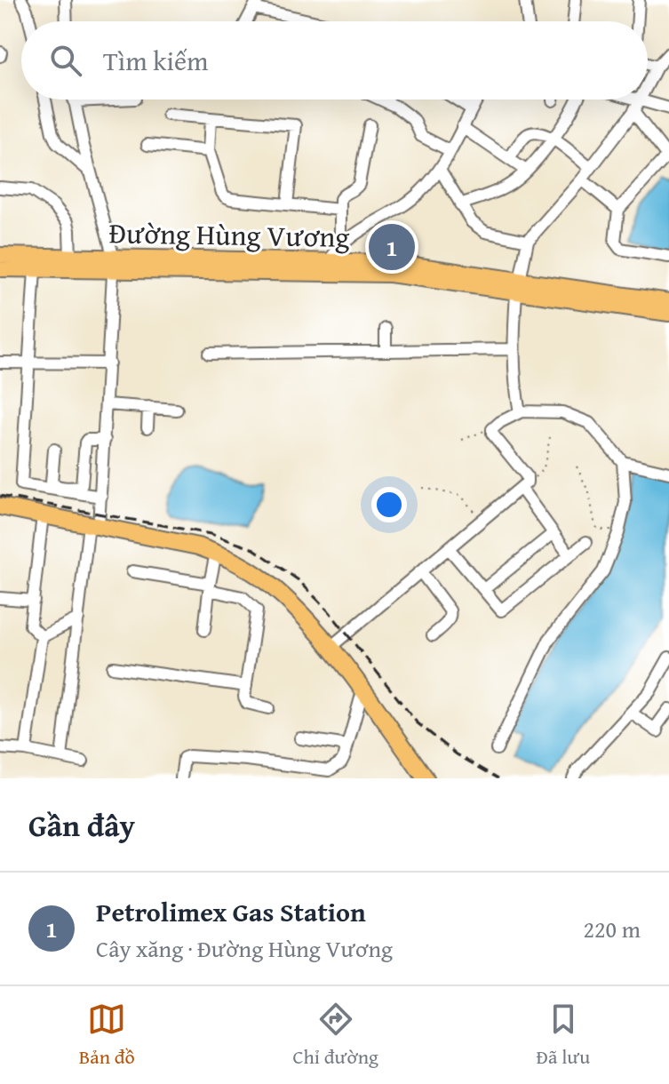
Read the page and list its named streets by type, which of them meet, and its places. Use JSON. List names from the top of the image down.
{
  "streets": {
    "main road": ["Đường Hùng Vương"]
  },
  "page": {
    "search": "Tìm kiếm",
    "pins": "1",
    "heading": "Gần đây",
    "list": [
      {
        "mark": "1",
        "name": "Petrolimex Gas Station",
        "note": "Cây xăng · Đường Hùng Vương",
        "value": "220 m"
      }
    ],
    "nav": ["Bản đồ", "Chỉ đường", "Đã lưu"]
  }
}
